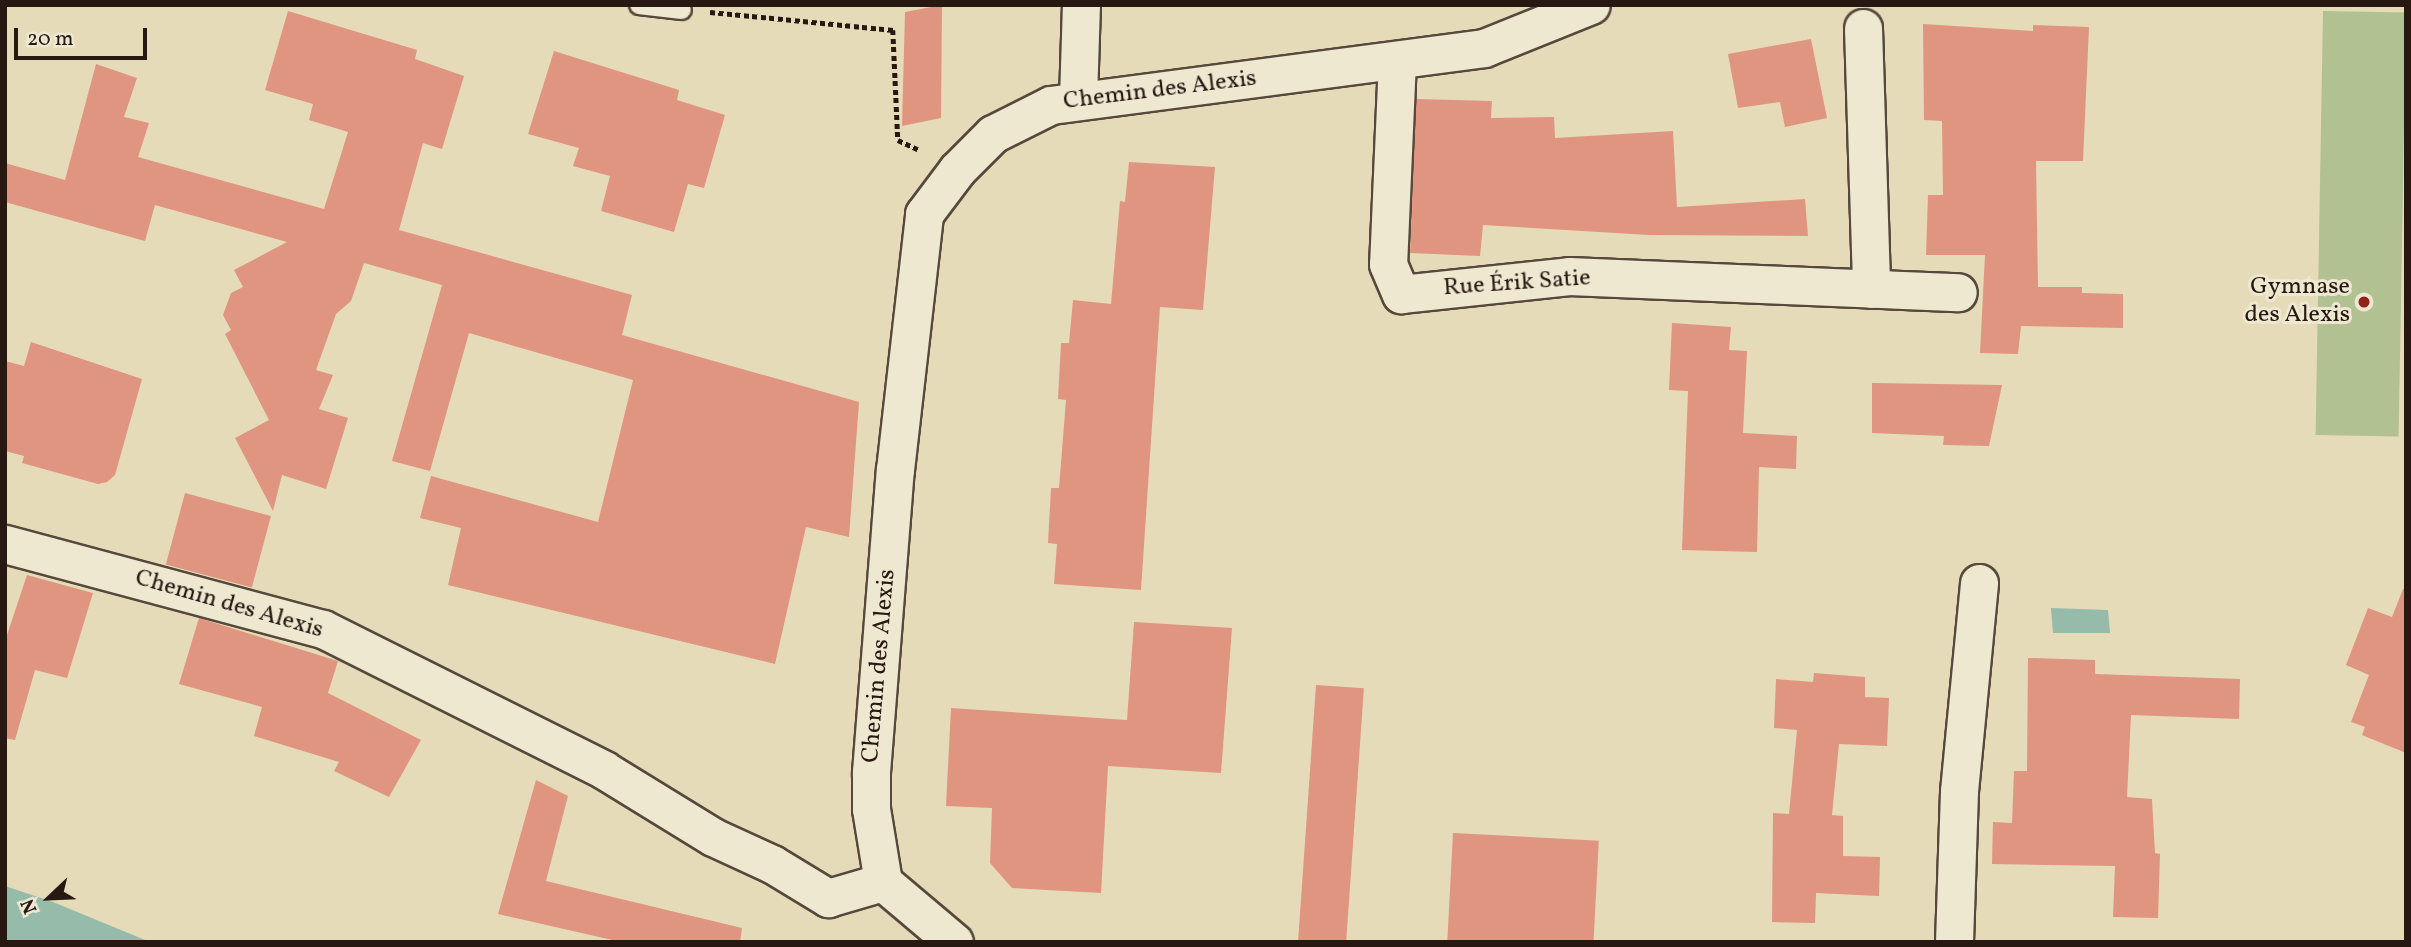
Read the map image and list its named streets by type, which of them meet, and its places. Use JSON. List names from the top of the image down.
{
  "streets": {
    "street": ["Chemin des Alexis", "Rue Érik Satie"]
  },
  "crossings": [
    ["Chemin des Alexis", "Rue Érik Satie"]
  ],
  "places": ["Gymnase des Alexis"],
  "scale_bar": "20 m",
  "north": "bottom left"
}
